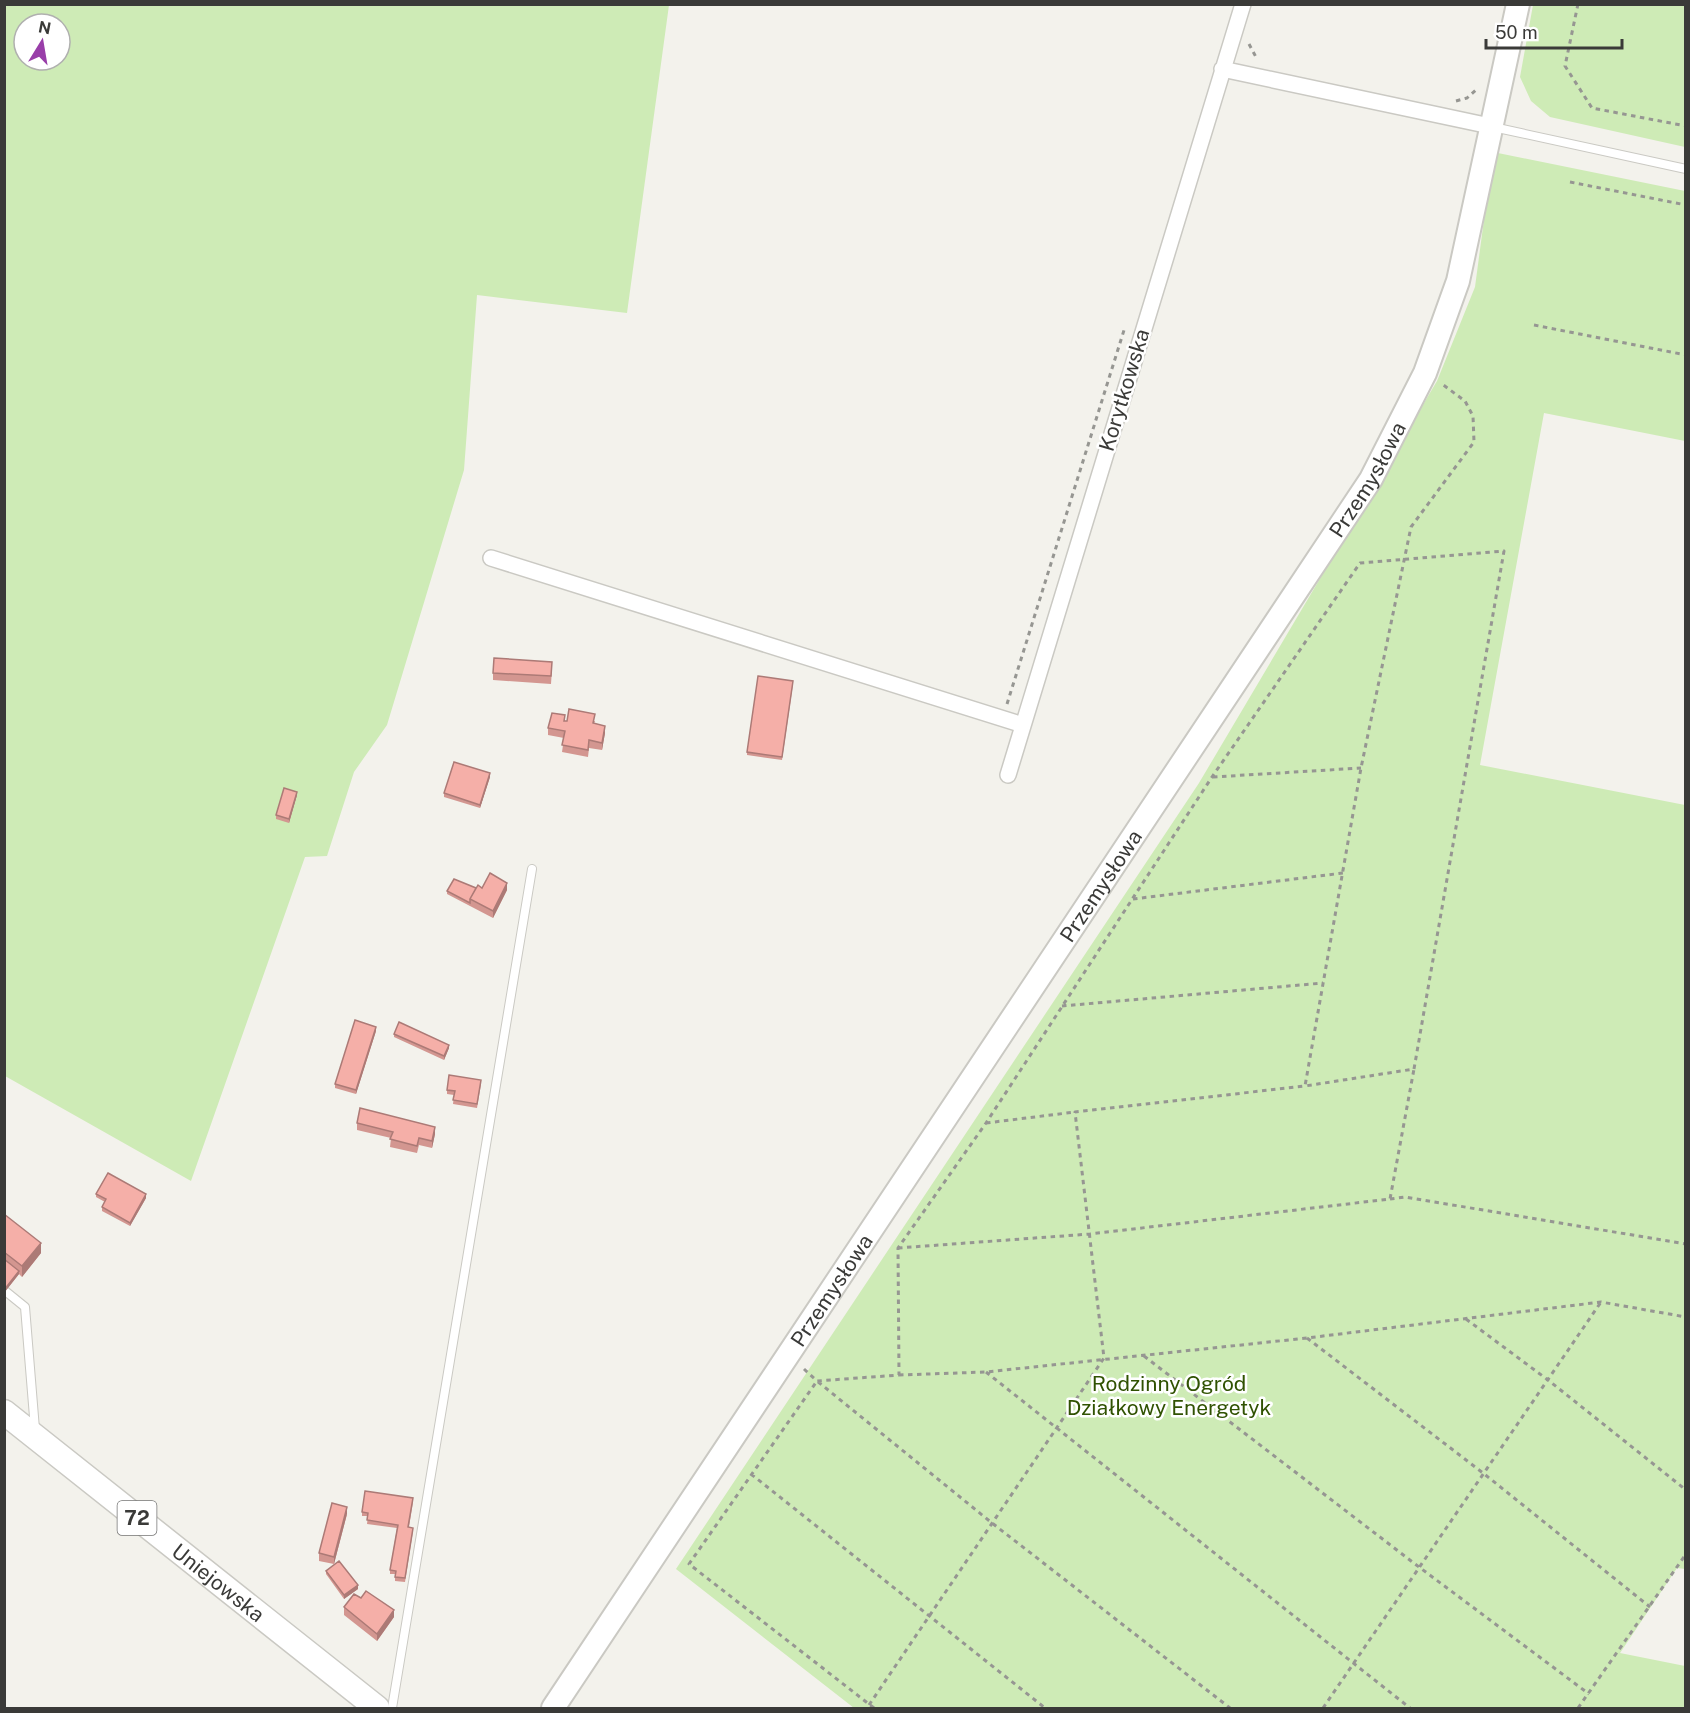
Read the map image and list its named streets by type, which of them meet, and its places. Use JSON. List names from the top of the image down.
{
  "streets": {
    "main road": ["Przemysłowa", "72", "Uniejowska"],
    "street": ["Korytkowska"]
  },
  "parks": ["Rodzinny Ogród Działkowy Energetyk"],
  "scale_bar": "50 m",
  "north": "top"
}
